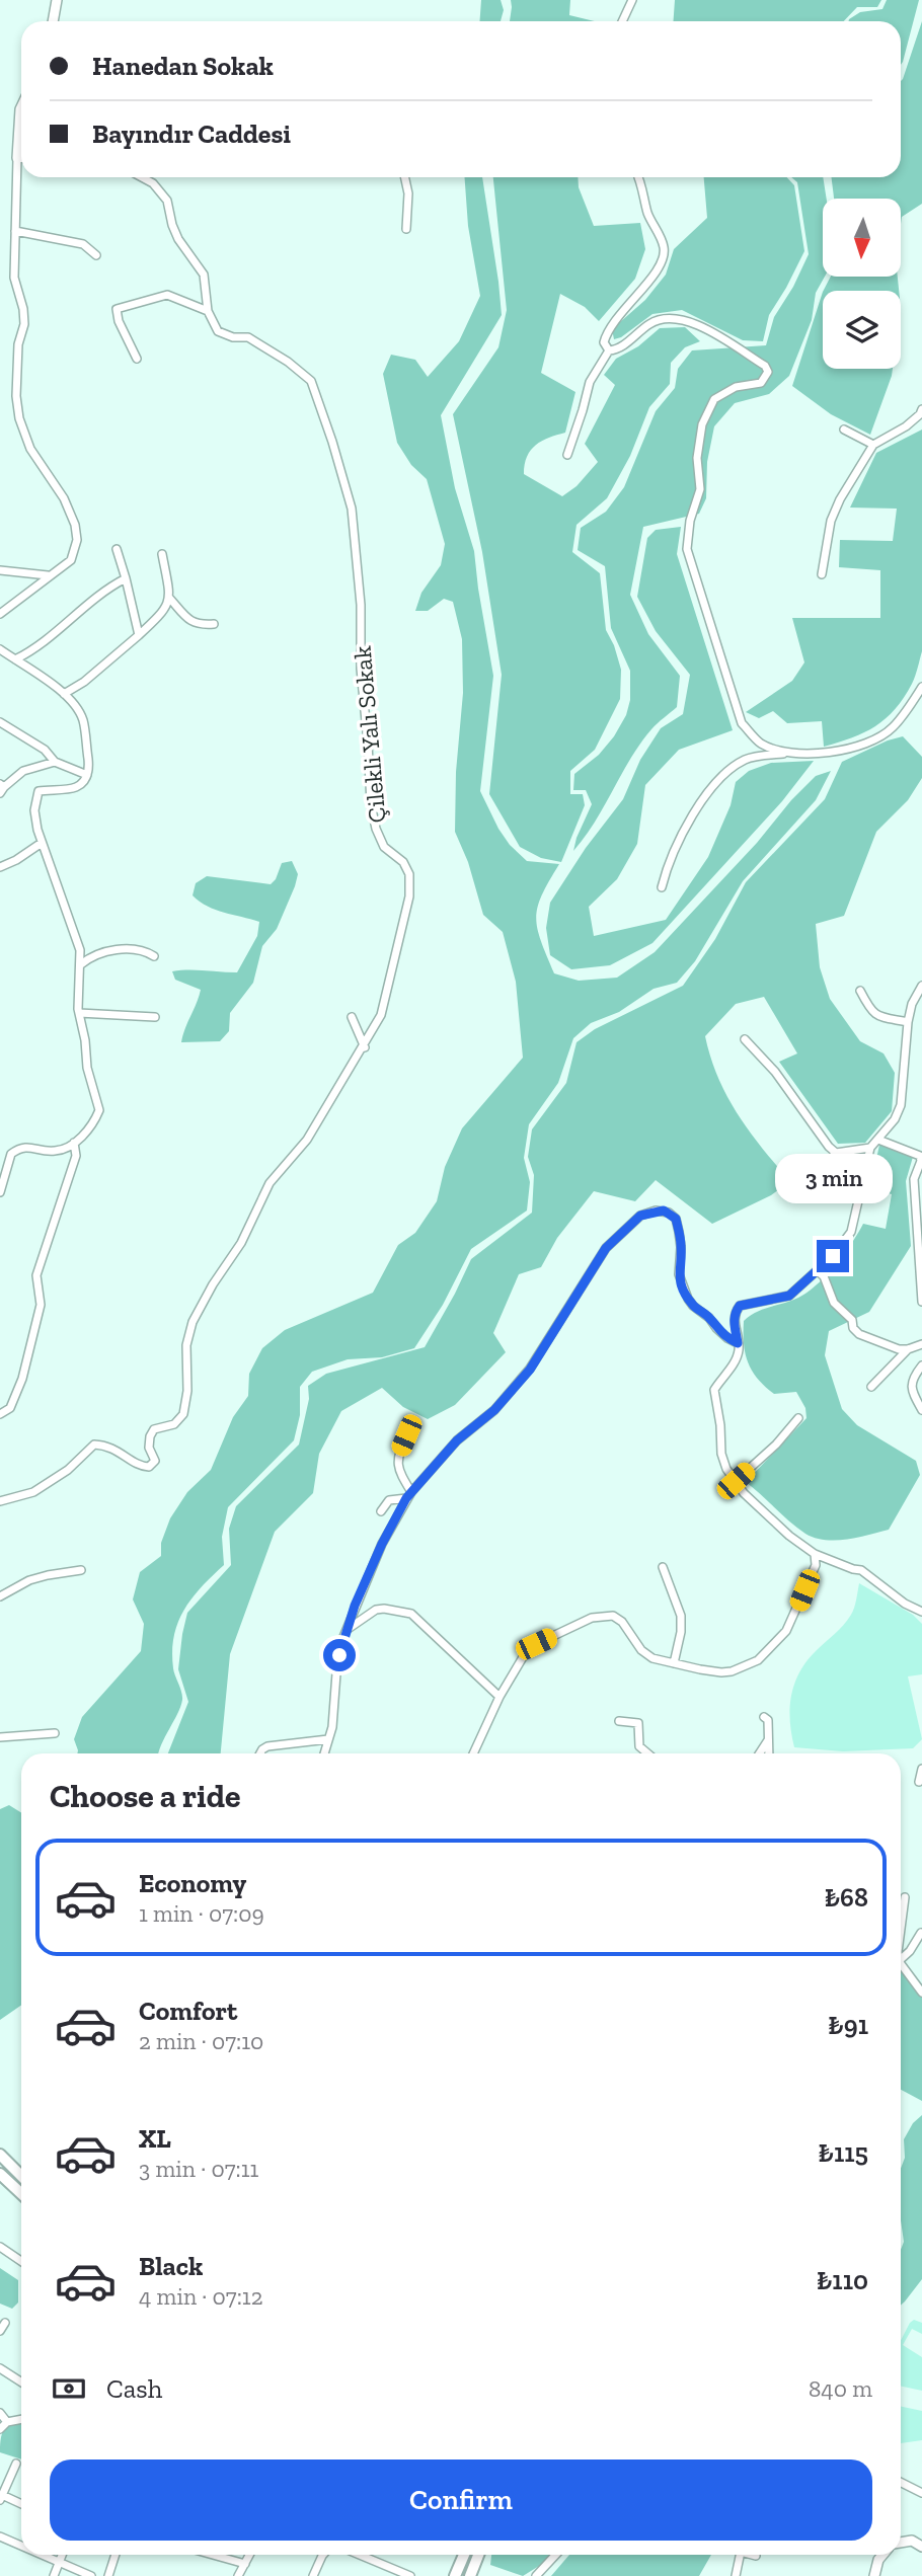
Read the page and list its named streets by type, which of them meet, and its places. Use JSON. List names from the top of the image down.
{
  "streets": {
    "street": ["Çilekli Yalı Sokak"]
  },
  "north": "bottom",
  "page": {
    "banner": ["Hanedan Sokak", "Bayındır Caddesi"],
    "bubble": "3 min",
    "heading": "Choose a ride",
    "list": [
      {
        "name": "Economy",
        "note": "1 min · 07:09",
        "value": "₺68"
      },
      {
        "name": "Comfort",
        "note": "2 min · 07:10",
        "value": "₺91"
      },
      {
        "name": "XL",
        "note": "3 min · 07:11",
        "value": "₺115"
      },
      {
        "name": "Black",
        "note": "4 min · 07:12",
        "value": "₺110"
      }
    ],
    "pay": ["Cash", "840 m"],
    "buttons": "Confirm"
  }
}
